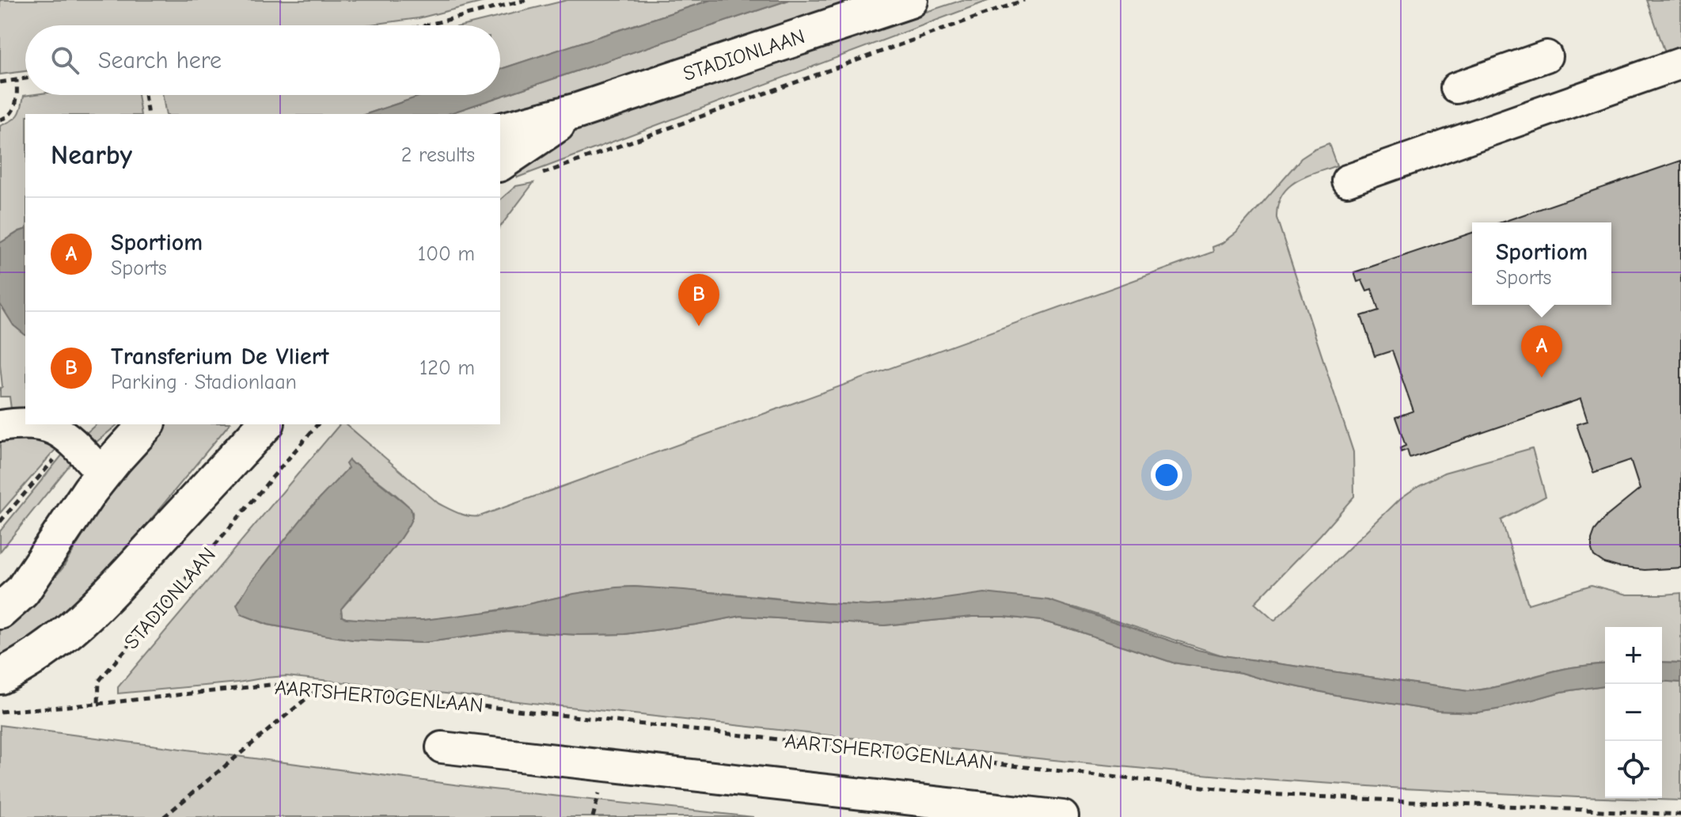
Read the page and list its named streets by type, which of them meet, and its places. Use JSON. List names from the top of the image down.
{
  "streets": {
    "main road": ["STADIONLAAN"],
    "path": ["AARTSHERTOGENLAAN"]
  },
  "crossings": [
    ["STADIONLAAN", "AARTSHERTOGENLAAN"]
  ],
  "page": {
    "search": "Search here",
    "heading": ["Nearby", "2 results"],
    "list": [
      {
        "mark": "A",
        "name": "Sportiom",
        "note": "Sports",
        "value": "100 m"
      },
      {
        "mark": "B",
        "name": "Transferium De Vliert",
        "note": "Parking · Stadionlaan",
        "value": "120 m"
      }
    ],
    "popup": ["Sportiom", "Sports"],
    "pins": ["B", "A"],
    "map_buttons": ["+", "−"]
  }
}
